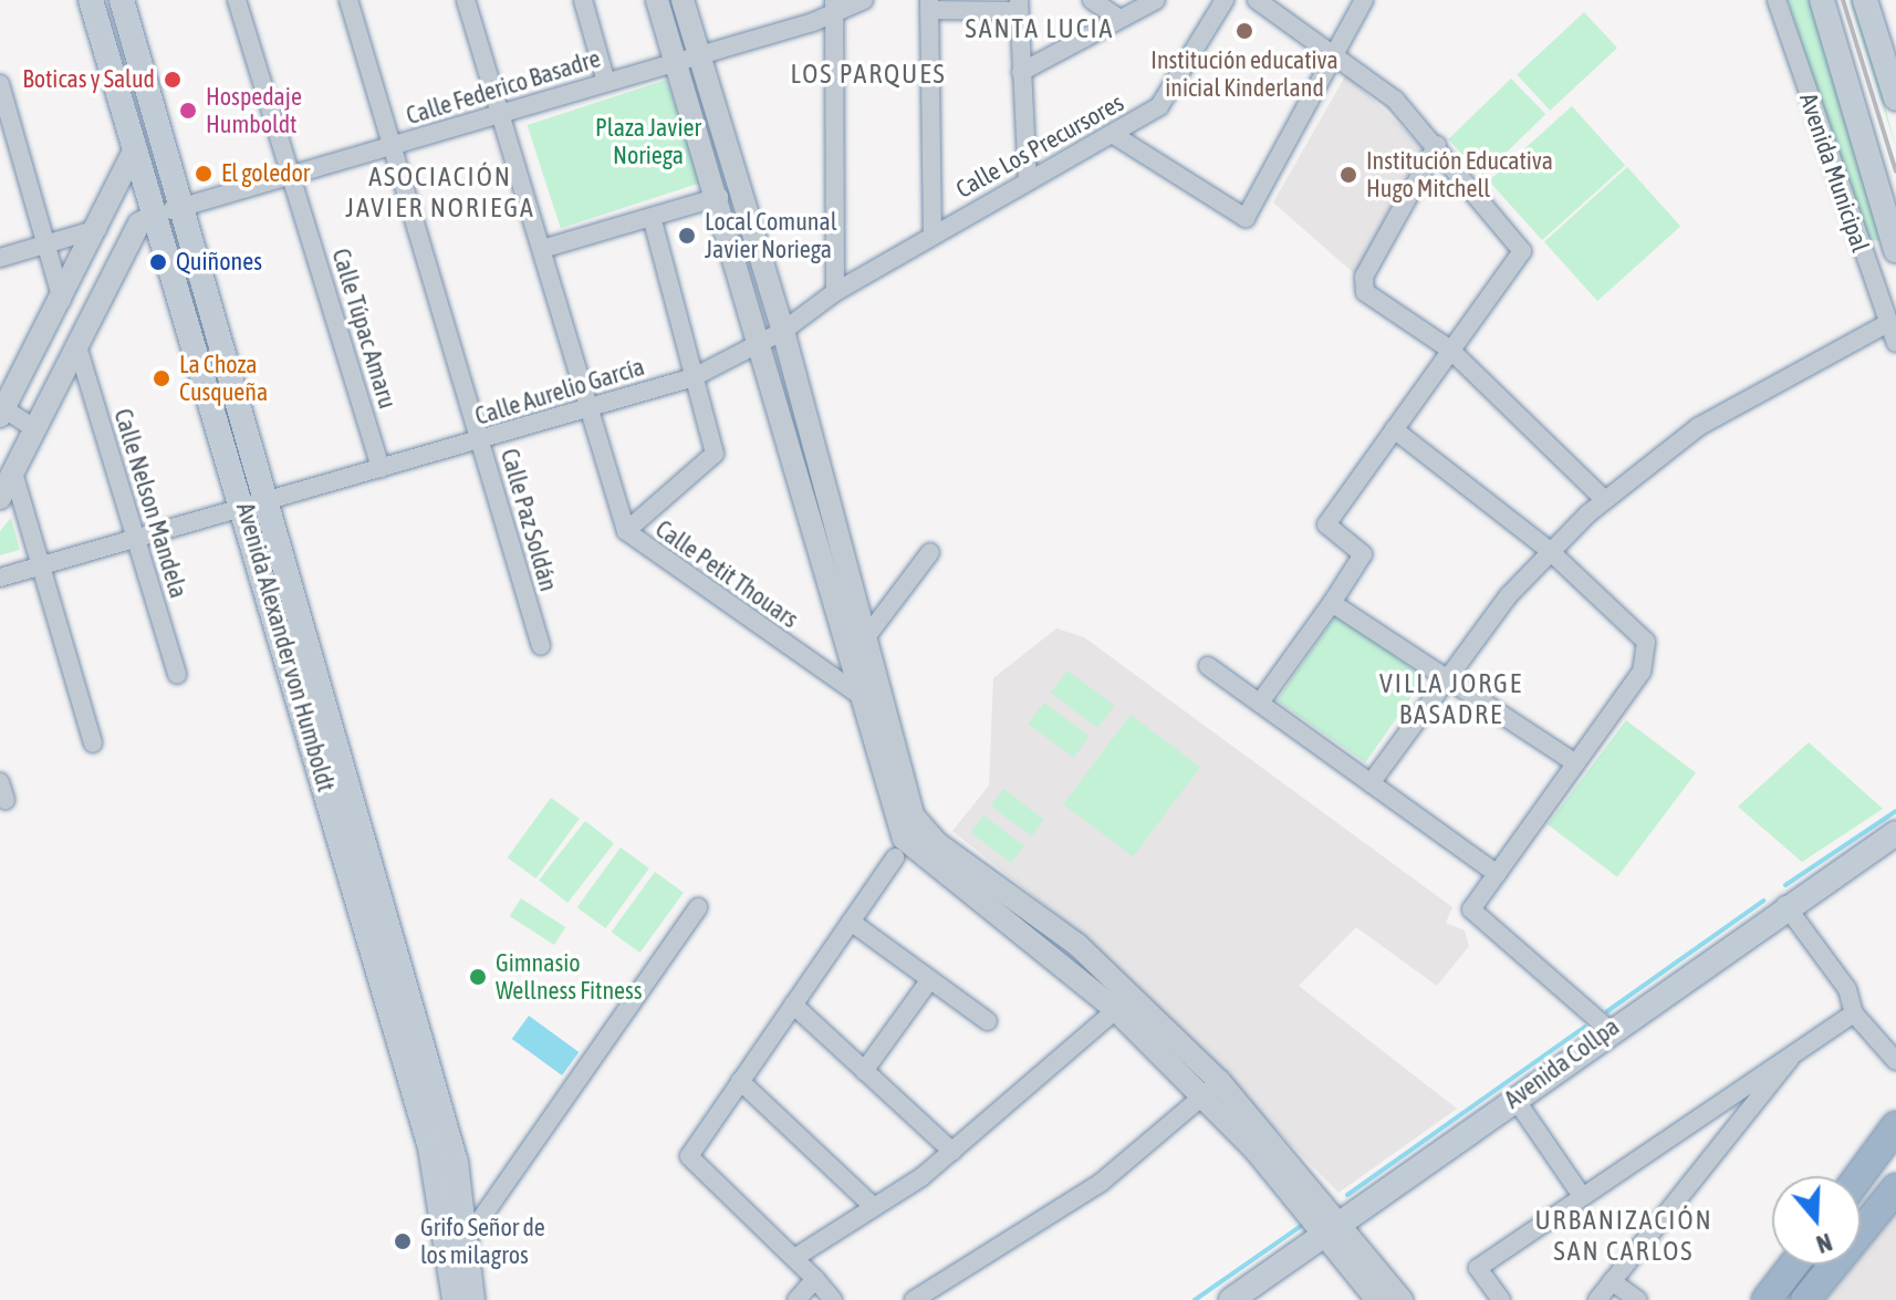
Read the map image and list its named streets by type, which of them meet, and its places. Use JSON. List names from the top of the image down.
{
  "streets": {
    "main road": ["Avenida Municipal", "Avenida Alexander von Humboldt", "Avenida Collpa"],
    "street": [
      "Calle Federico Basadre",
      "Calle Los Precursores",
      "Calle Túpac Amaru",
      "Calle Aurelio García",
      "Calle Nelson Mandela",
      "Calle Paz Soldán",
      "Calle Petit Thouars"
    ]
  },
  "crossings": [
    ["Calle Federico Basadre", "Calle Túpac Amaru"],
    ["Calle Federico Basadre", "Calle Paz Soldán"],
    ["Calle Federico Basadre", "Calle Petit Thouars"],
    ["Calle Federico Basadre", "Avenida Alexander von Humboldt"],
    ["Calle Los Precursores", "Calle Aurelio García"],
    ["Calle Túpac Amaru", "Calle Aurelio García"],
    ["Calle Aurelio García", "Calle Nelson Mandela"],
    ["Calle Aurelio García", "Calle Paz Soldán"],
    ["Calle Aurelio García", "Calle Petit Thouars"],
    ["Calle Aurelio García", "Avenida Alexander von Humboldt"]
  ],
  "districts": [
    "SANTA LUCIA",
    "LOS PARQUES",
    "ASOCIACIÓN JAVIER NORIEGA",
    "VILLA JORGE BASADRE",
    "URBANIZACIÓN SAN CARLOS"
  ],
  "parks": ["Plaza Javier Noriega"],
  "places": [
    "Institución educativa inicial Kinderland",
    "Boticas y Salud",
    "Hospedaje Humboldt",
    "El goledor",
    "Institución Educativa Hugo Mitchell",
    "Local Comunal Javier Noriega",
    "Quiñones",
    "La Choza Cusqueña",
    "Gimnasio Wellness Fitness",
    "Grifo Señor de los milagros"
  ],
  "north": "bottom"
}
